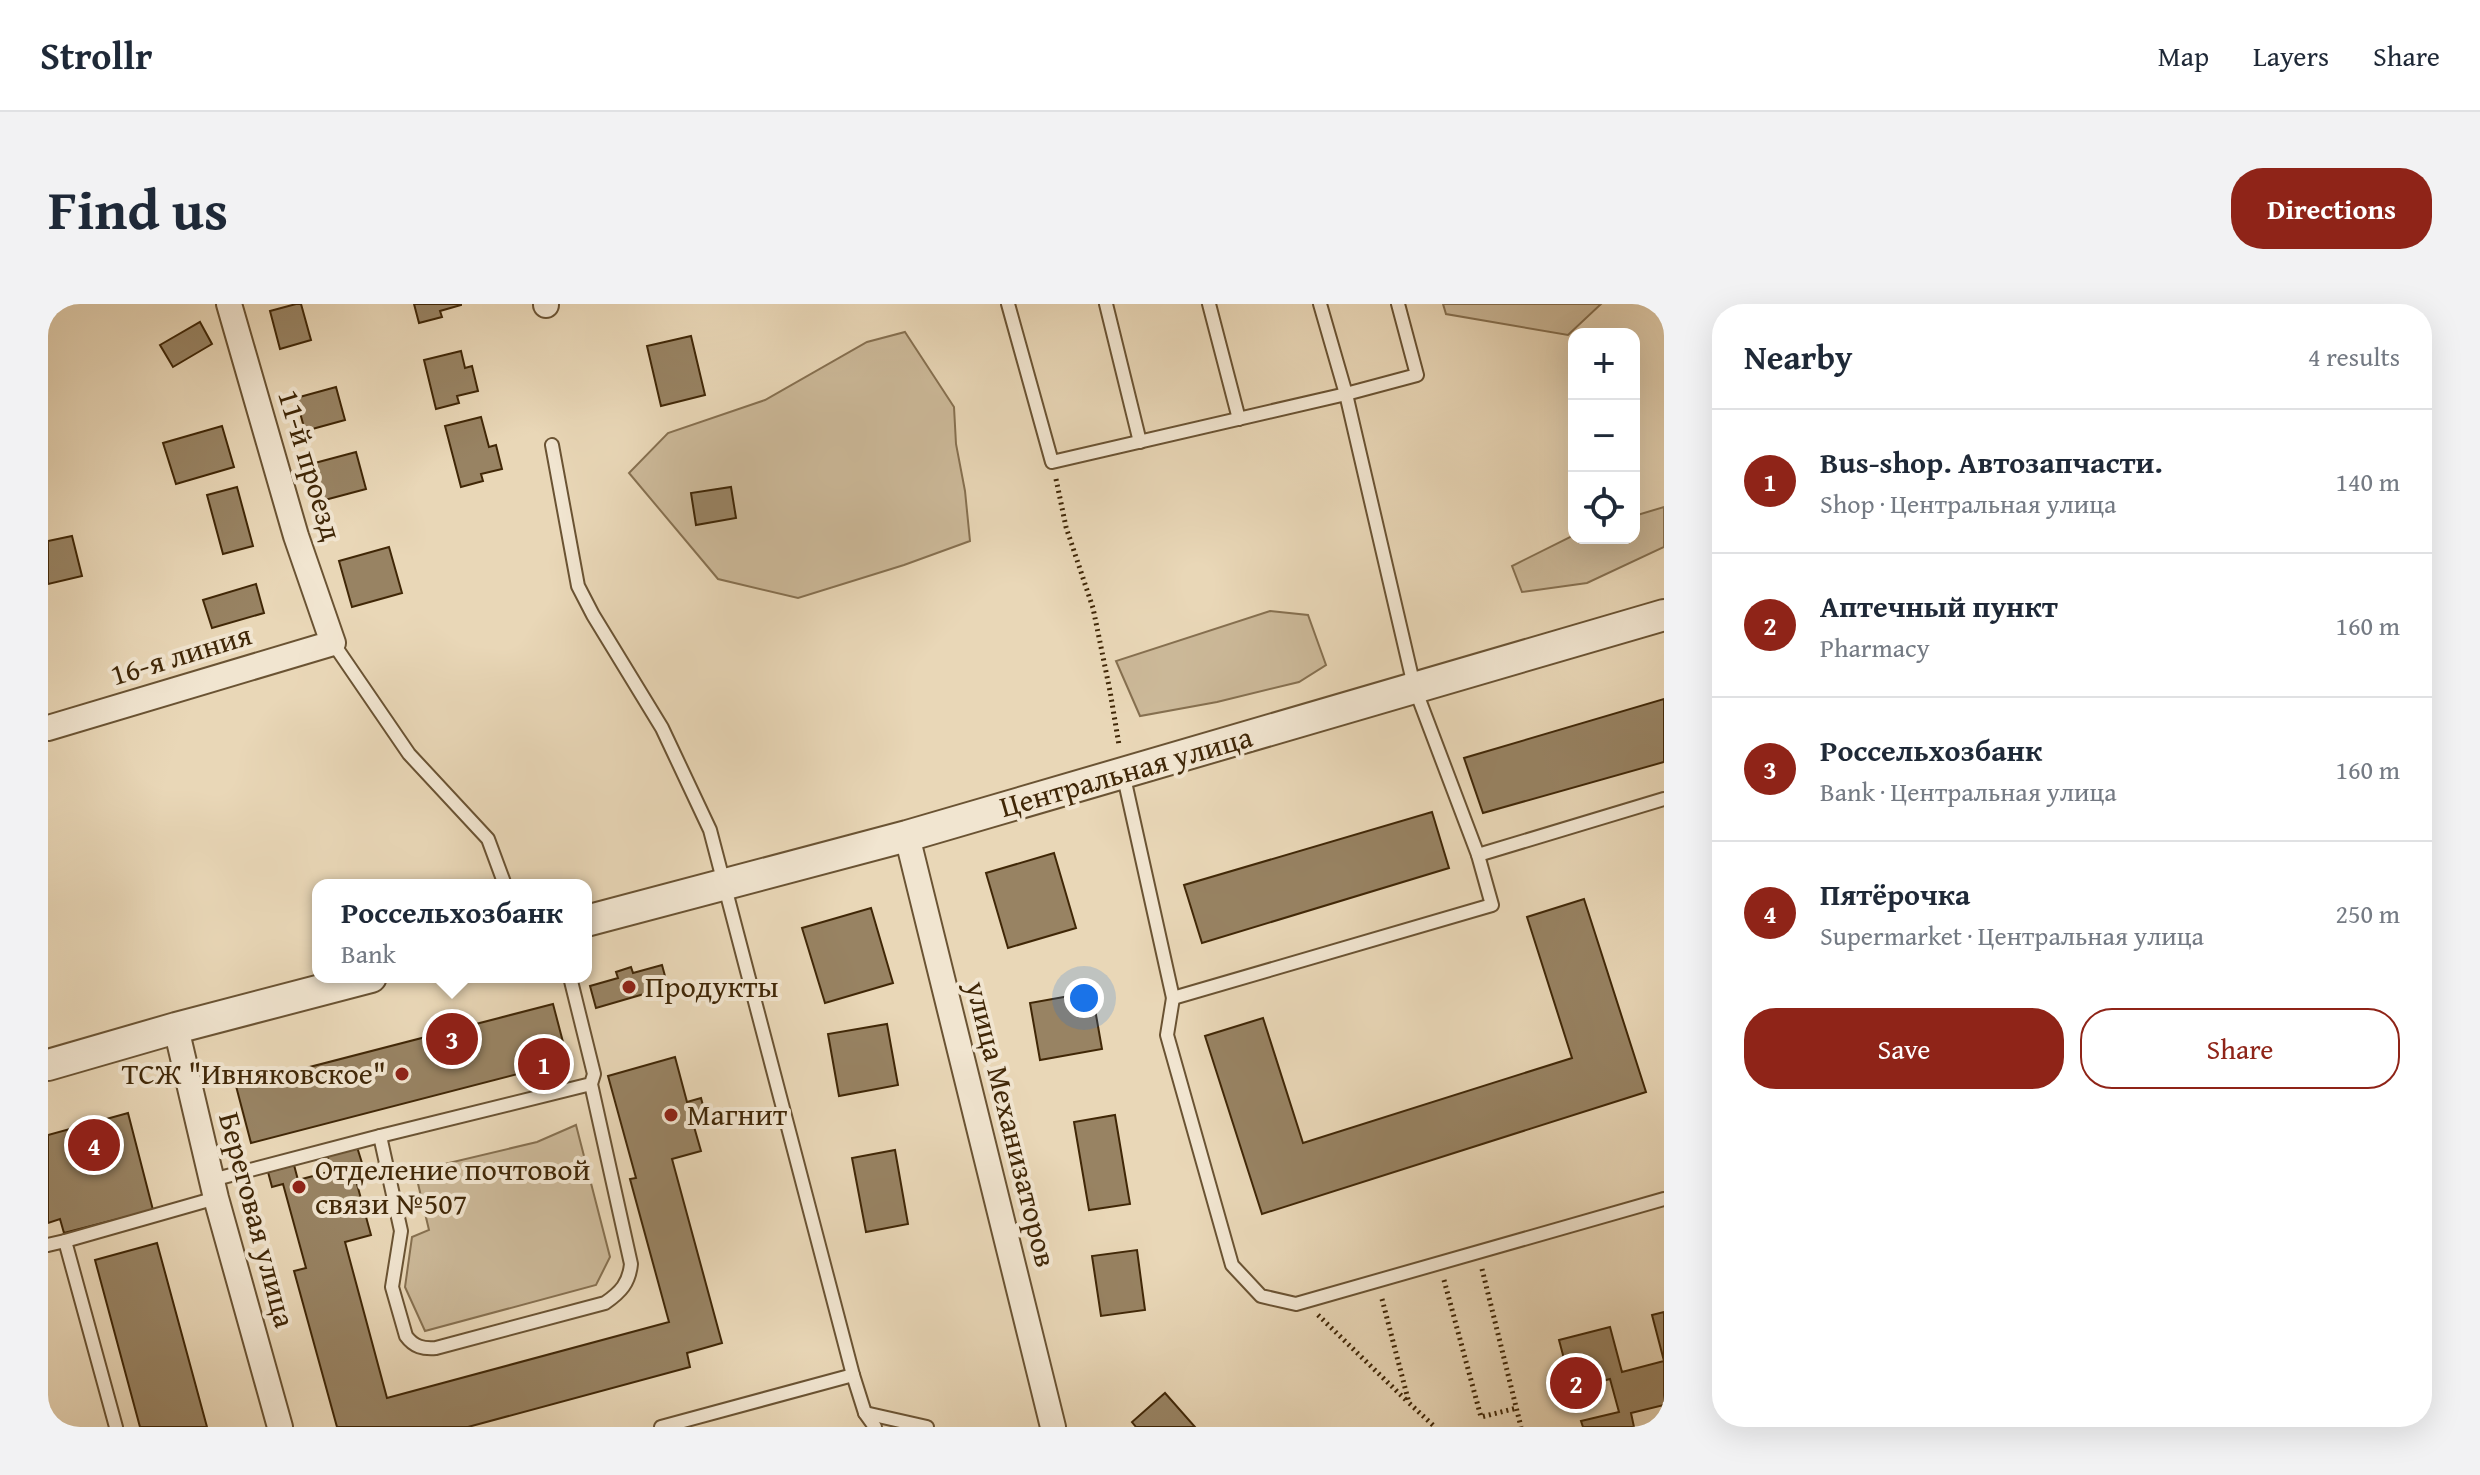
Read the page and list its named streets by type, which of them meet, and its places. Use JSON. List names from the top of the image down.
{
  "streets": {
    "street": [
      "11-й проезд",
      "16-я линия",
      "Центральная улица",
      "улица Механизаторов",
      "Береговая улица"
    ]
  },
  "crossings": [
    ["11-й проезд", "16-я линия"],
    ["Центральная улица", "улица Механизаторов"]
  ],
  "places": [
    "Продукты",
    "ТСЖ \"Ивняковское\"",
    "Магнит",
    "Отделение почтовой связи №507"
  ],
  "page": {
    "header": "Strollr",
    "nav": ["Map", "Layers", "Share"],
    "title": "Find us",
    "buttons": [
      "Directions",
      ["Save", "Share"]
    ],
    "heading": ["Nearby", "4 results"],
    "map_buttons": ["+", "−"],
    "list": [
      {
        "mark": "1",
        "name": "Bus-shop. Автозапчасти.",
        "note": "Shop · Центральная улица",
        "value": "140 m"
      },
      {
        "mark": "2",
        "name": "Аптечный пункт",
        "note": "Pharmacy",
        "value": "160 m"
      },
      {
        "mark": "3",
        "name": "Россельхозбанк",
        "note": "Bank · Центральная улица",
        "value": "160 m"
      },
      {
        "mark": "4",
        "name": "Пятёрочка",
        "note": "Supermarket · Центральная улица",
        "value": "250 m"
      }
    ],
    "popup": ["Россельхозбанк", "Bank"],
    "pins": [
      "3",
      "1",
      "4",
      "2"
    ]
  }
}
